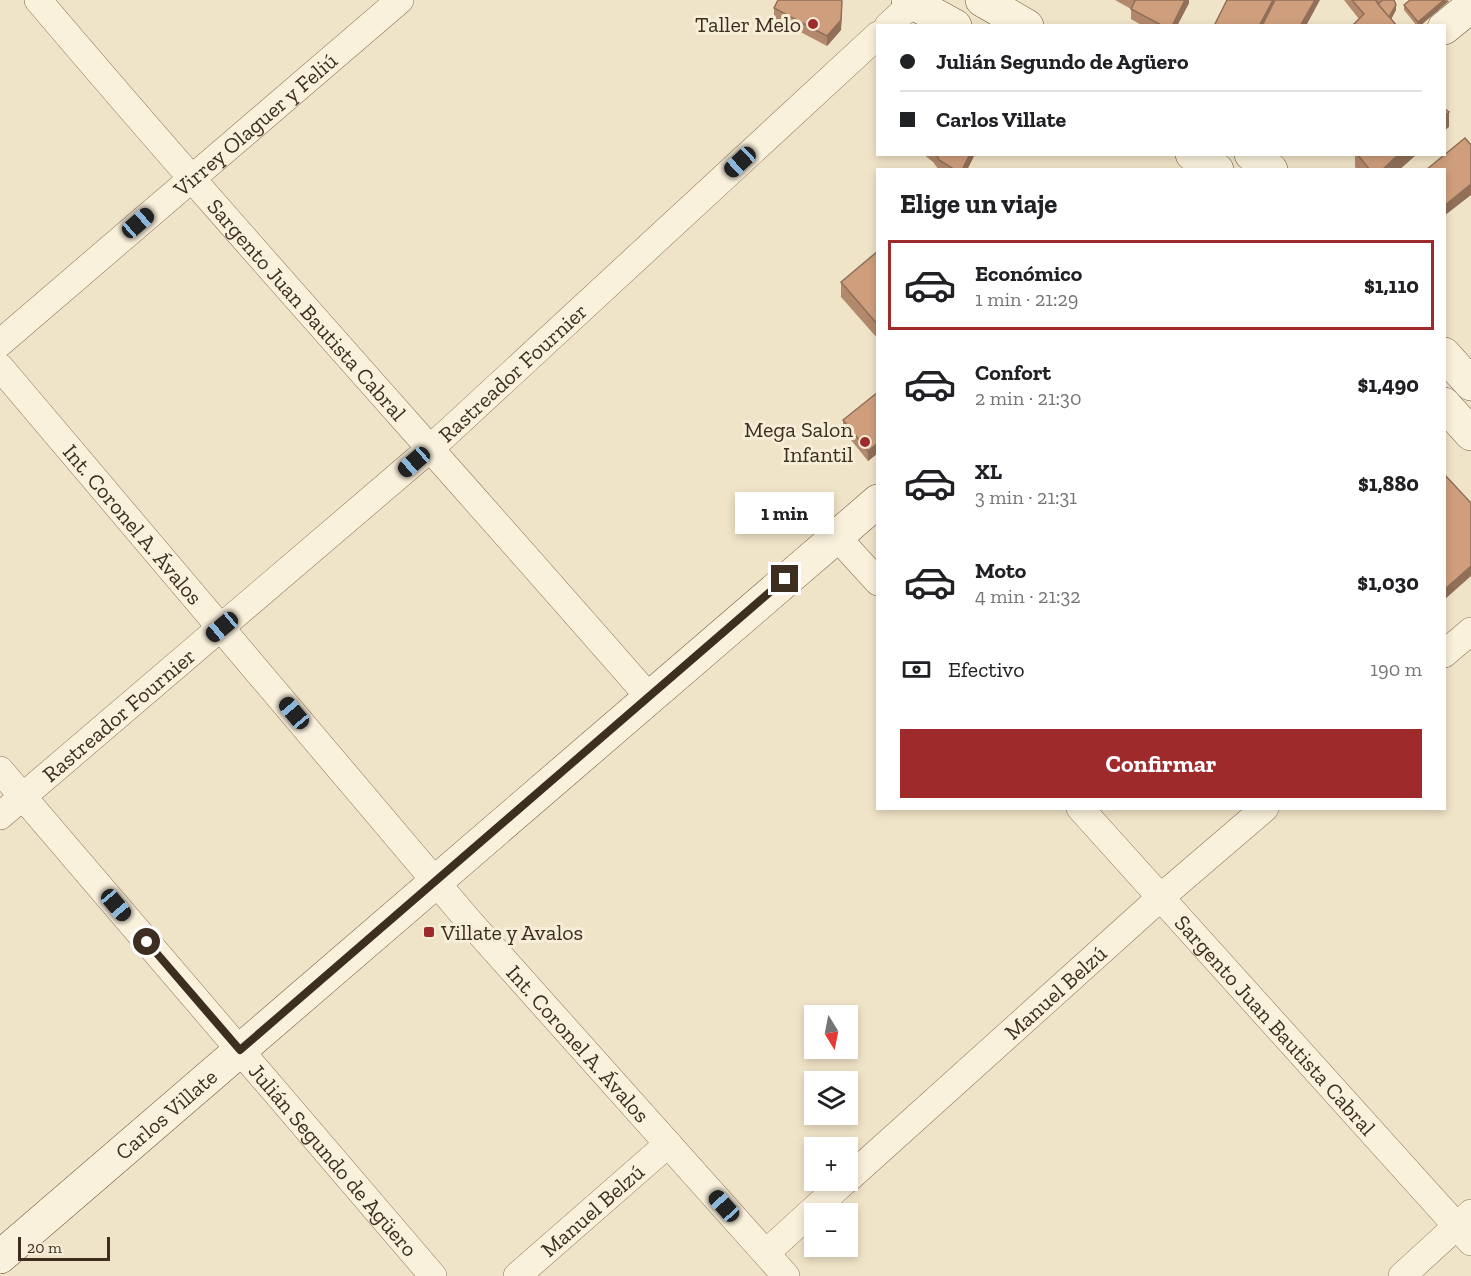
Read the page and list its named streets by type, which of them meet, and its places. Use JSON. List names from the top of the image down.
{
  "streets": {
    "street": [
      "Virrey Olaguer y Feliú",
      "Sargento Juan Bautista Cabral",
      "Rastreador Fournier",
      "Int. Coronel A. Ávalos",
      "Manuel Belzú",
      "Carlos Villate",
      "Julián Segundo de Agüero"
    ]
  },
  "crossings": [
    ["Virrey Olaguer y Feliú", "Sargento Juan Bautista Cabral"],
    ["Sargento Juan Bautista Cabral", "Rastreador Fournier"],
    ["Sargento Juan Bautista Cabral", "Manuel Belzú"],
    ["Sargento Juan Bautista Cabral", "Carlos Villate"],
    ["Rastreador Fournier", "Int. Coronel A. Ávalos"],
    ["Rastreador Fournier", "Julián Segundo de Agüero"],
    ["Int. Coronel A. Ávalos", "Manuel Belzú"],
    ["Int. Coronel A. Ávalos", "Carlos Villate"],
    ["Carlos Villate", "Julián Segundo de Agüero"]
  ],
  "places": {
    "other": ["Taller Melo", "Mega Salon Infantil"],
    "transit": ["Villate y Avalos"]
  },
  "scale_bar": "20 m",
  "north": "bottom",
  "page": {
    "banner": ["Julián Segundo de Agüero", "Carlos Villate"],
    "heading": "Elige un viaje",
    "list": [
      {
        "name": "Económico",
        "note": "1 min · 21:29",
        "value": "$1,110"
      },
      {
        "name": "Confort",
        "note": "2 min · 21:30",
        "value": "$1,490"
      },
      {
        "name": "XL",
        "note": "3 min · 21:31",
        "value": "$1,880"
      },
      {
        "name": "Moto",
        "note": "4 min · 21:32",
        "value": "$1,030"
      }
    ],
    "bubble": "1 min",
    "pay": ["Efectivo", "190 m"],
    "buttons": "Confirmar",
    "map_buttons": ["+", "−"],
    "scale": "20 m"
  }
}
